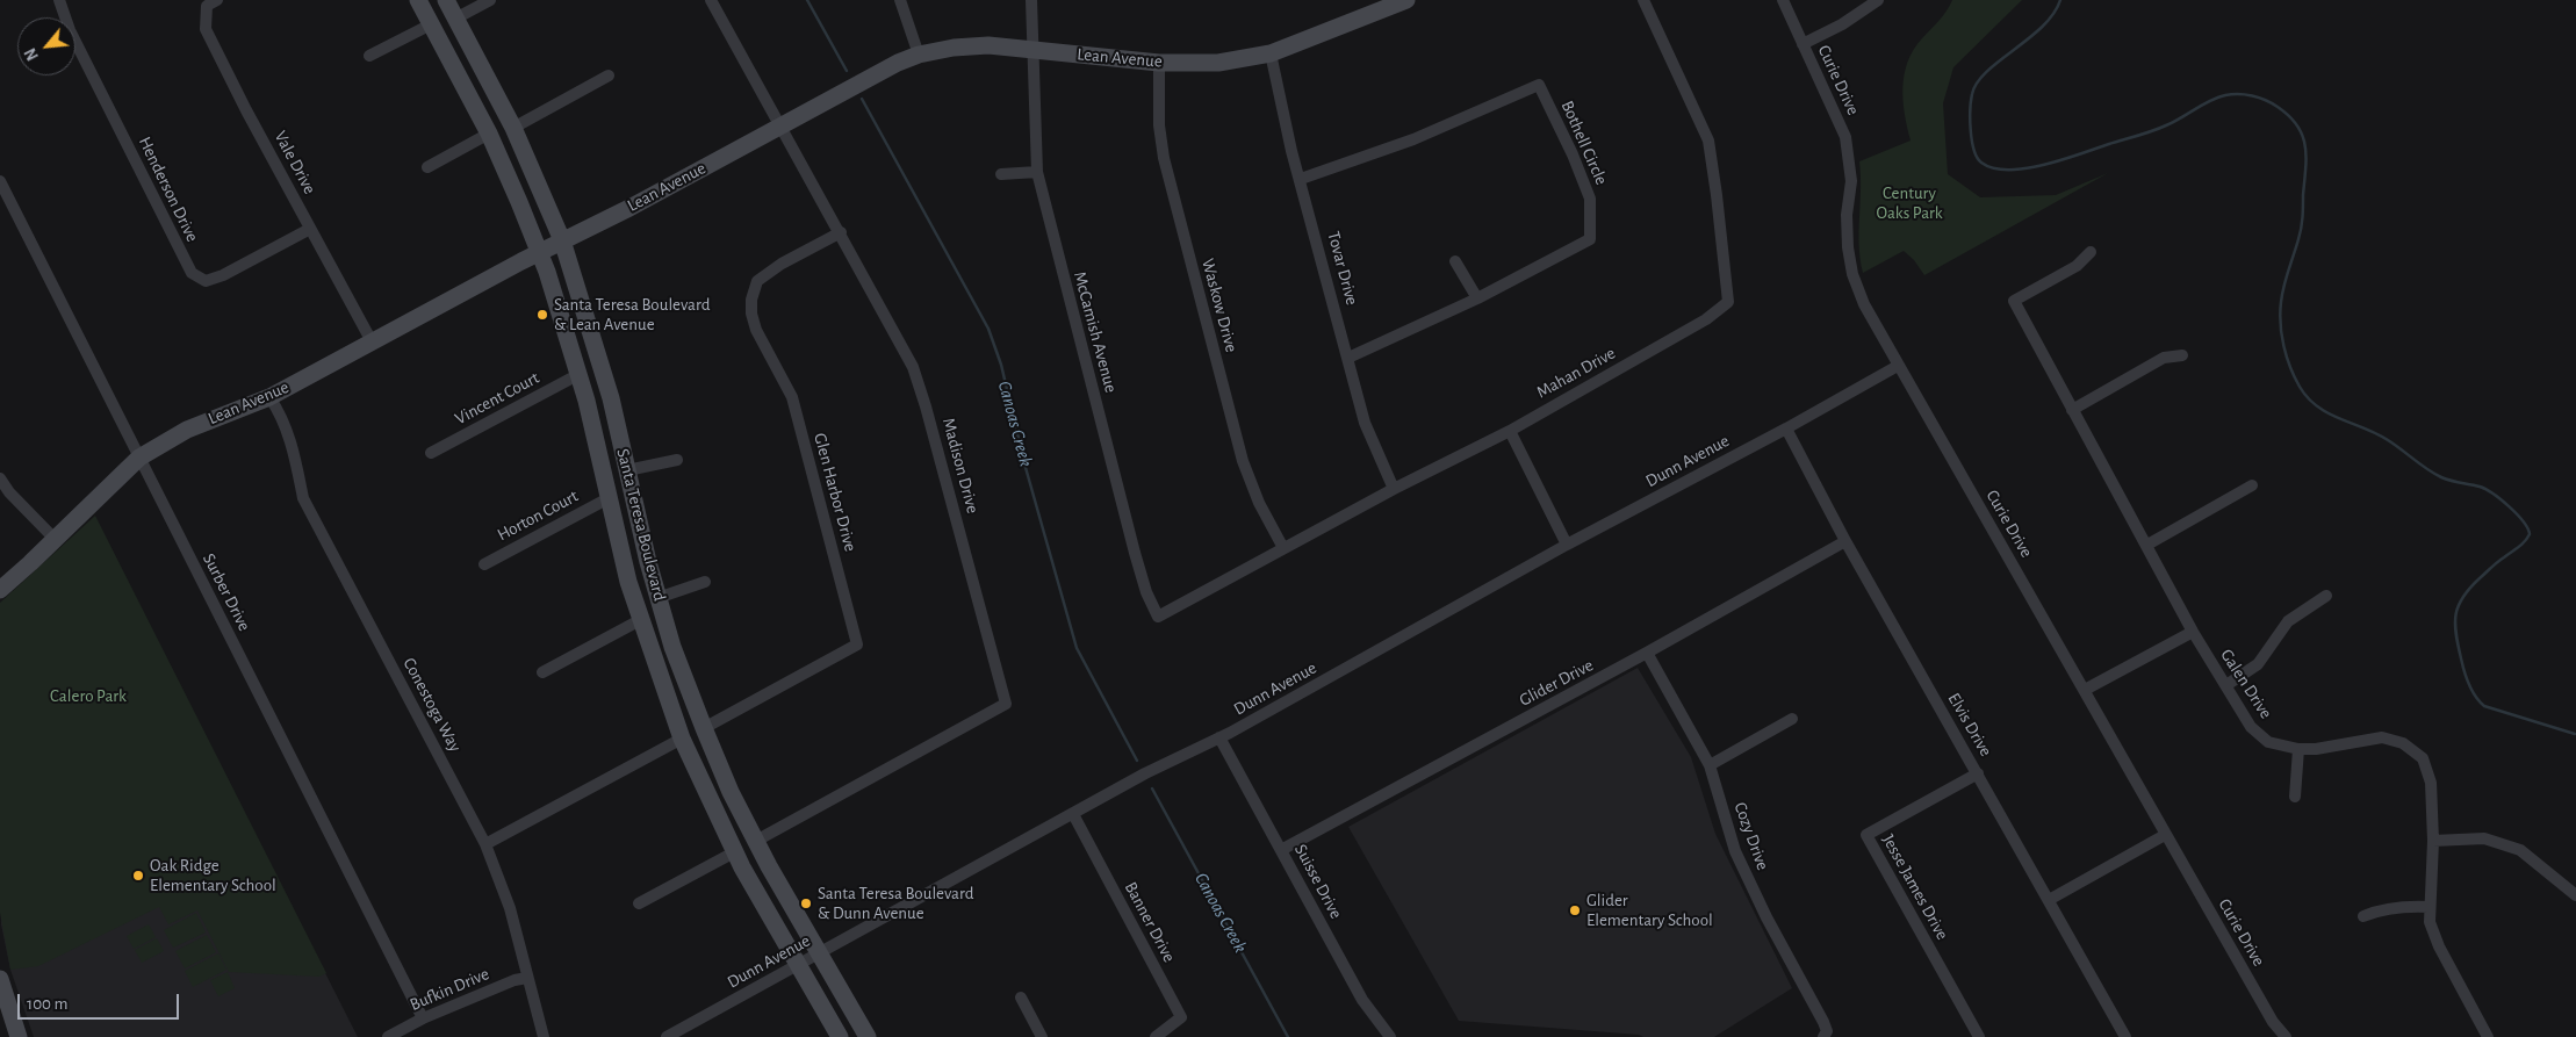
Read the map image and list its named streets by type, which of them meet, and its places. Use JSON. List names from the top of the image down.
{
  "streets": {
    "main road": ["Lean Avenue", "Santa Teresa Boulevard"],
    "street": [
      "Curie Drive",
      "Bothell Circle",
      "Vale Drive",
      "Henderson Drive",
      "Tovar Drive",
      "Waskow Drive",
      "McCamish Avenue",
      "Mahan Drive",
      "Vincent Court",
      "Dunn Avenue",
      "Madison Drive",
      "Glen Harbor Drive",
      "Horton Court",
      "Surber Drive",
      "Glider Drive",
      "Galen Drive",
      "Conestoga Way",
      "Elvis Drive",
      "Cozy Drive",
      "Suisse Drive",
      "Jesse James Drive",
      "Banner Drive",
      "Bufkin Drive"
    ]
  },
  "crossings": [
    ["Lean Avenue", "Vale Drive"],
    ["Lean Avenue", "Tovar Drive"],
    ["Lean Avenue", "Waskow Drive"],
    ["Lean Avenue", "McCamish Avenue"],
    ["Lean Avenue", "Madison Drive"],
    ["Lean Avenue", "Santa Teresa Boulevard"],
    ["Lean Avenue", "Surber Drive"],
    ["Lean Avenue", "Conestoga Way"],
    ["Curie Drive", "Dunn Avenue"],
    ["Bothell Circle", "Tovar Drive"],
    ["Vale Drive", "Henderson Drive"],
    ["Tovar Drive", "Mahan Drive"],
    ["Waskow Drive", "Mahan Drive"],
    ["McCamish Avenue", "Mahan Drive"],
    ["Vincent Court", "Santa Teresa Boulevard"],
    ["Dunn Avenue", "Santa Teresa Boulevard"],
    ["Dunn Avenue", "Elvis Drive"],
    ["Dunn Avenue", "Suisse Drive"],
    ["Dunn Avenue", "Banner Drive"],
    ["Madison Drive", "Glen Harbor Drive"],
    ["Madison Drive", "Santa Teresa Boulevard"],
    ["Glen Harbor Drive", "Santa Teresa Boulevard"],
    ["Horton Court", "Santa Teresa Boulevard"],
    ["Surber Drive", "Bufkin Drive"],
    ["Glider Drive", "Elvis Drive"],
    ["Glider Drive", "Cozy Drive"],
    ["Glider Drive", "Suisse Drive"],
    ["Conestoga Way", "Bufkin Drive"],
    ["Elvis Drive", "Jesse James Drive"]
  ],
  "water": ["Canoas Creek"],
  "parks": ["Century Oaks Park", "Calero Park"],
  "places": [
    "Santa Teresa Boulevard & Lean Avenue",
    "Oak Ridge Elementary School",
    "Santa Teresa Boulevard & Dunn Avenue",
    "Glider Elementary School"
  ],
  "scale_bar": "100 m",
  "north": "bottom left"
}
